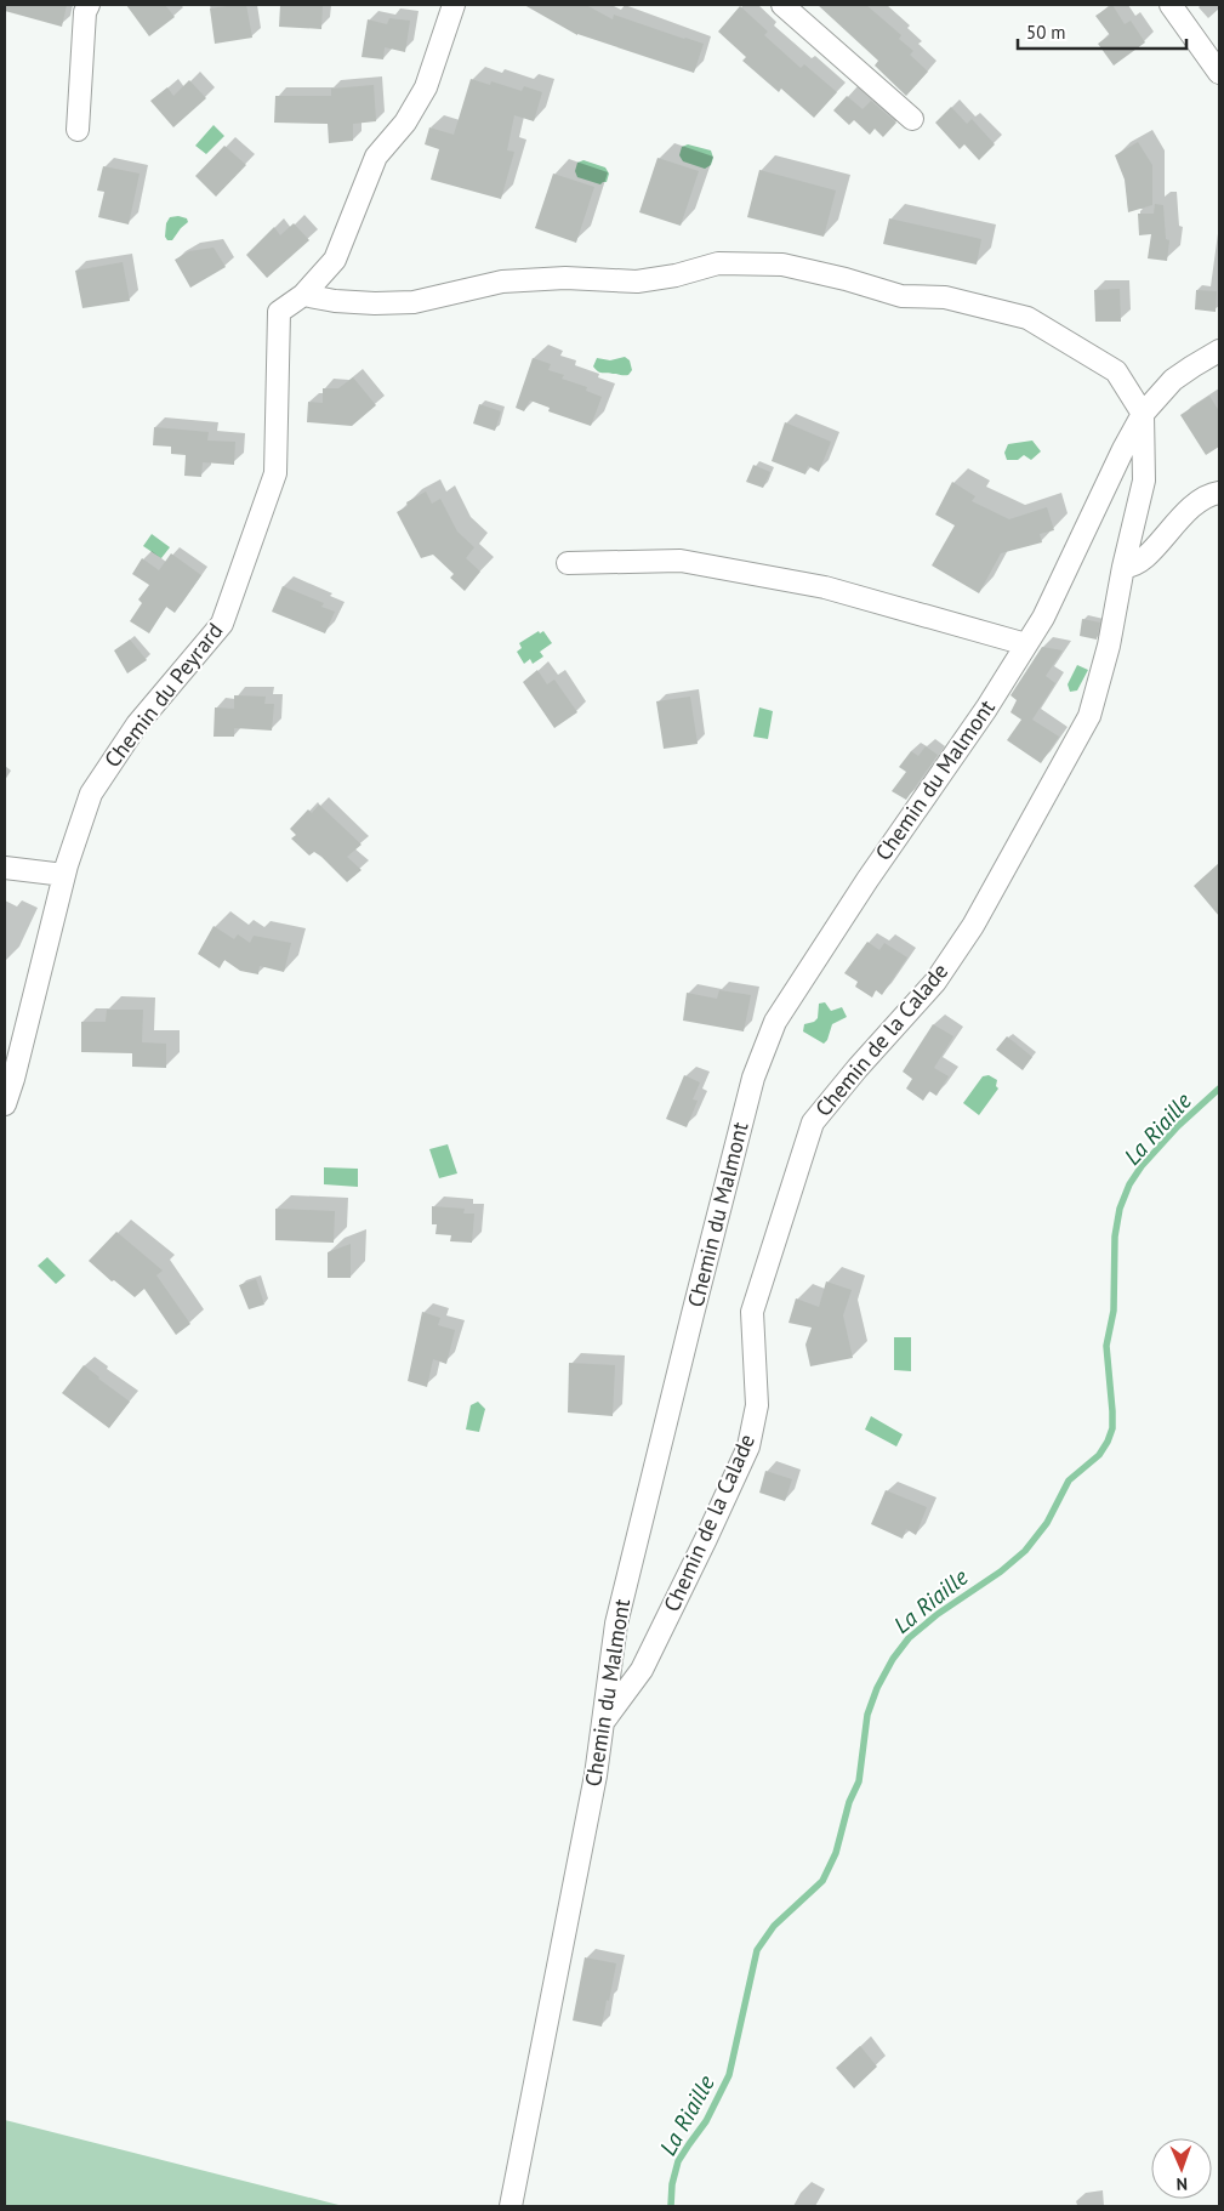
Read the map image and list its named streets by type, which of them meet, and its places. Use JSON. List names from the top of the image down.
{
  "streets": {
    "street": ["Chemin du Peyrard", "Chemin du Malmont", "Chemin de la Calade"]
  },
  "crossings": [
    ["Chemin du Malmont", "Chemin de la Calade"]
  ],
  "water": ["La Riaille"],
  "scale_bar": "50 m",
  "north": "bottom"
}
